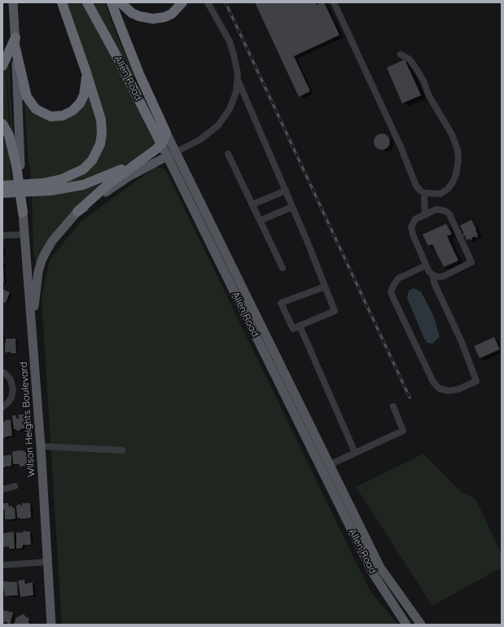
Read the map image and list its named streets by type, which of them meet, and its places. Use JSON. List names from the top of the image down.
{
  "streets": {
    "highway": ["Allen Road"],
    "main road": ["Wilson Heights Boulevard"]
  }
}
